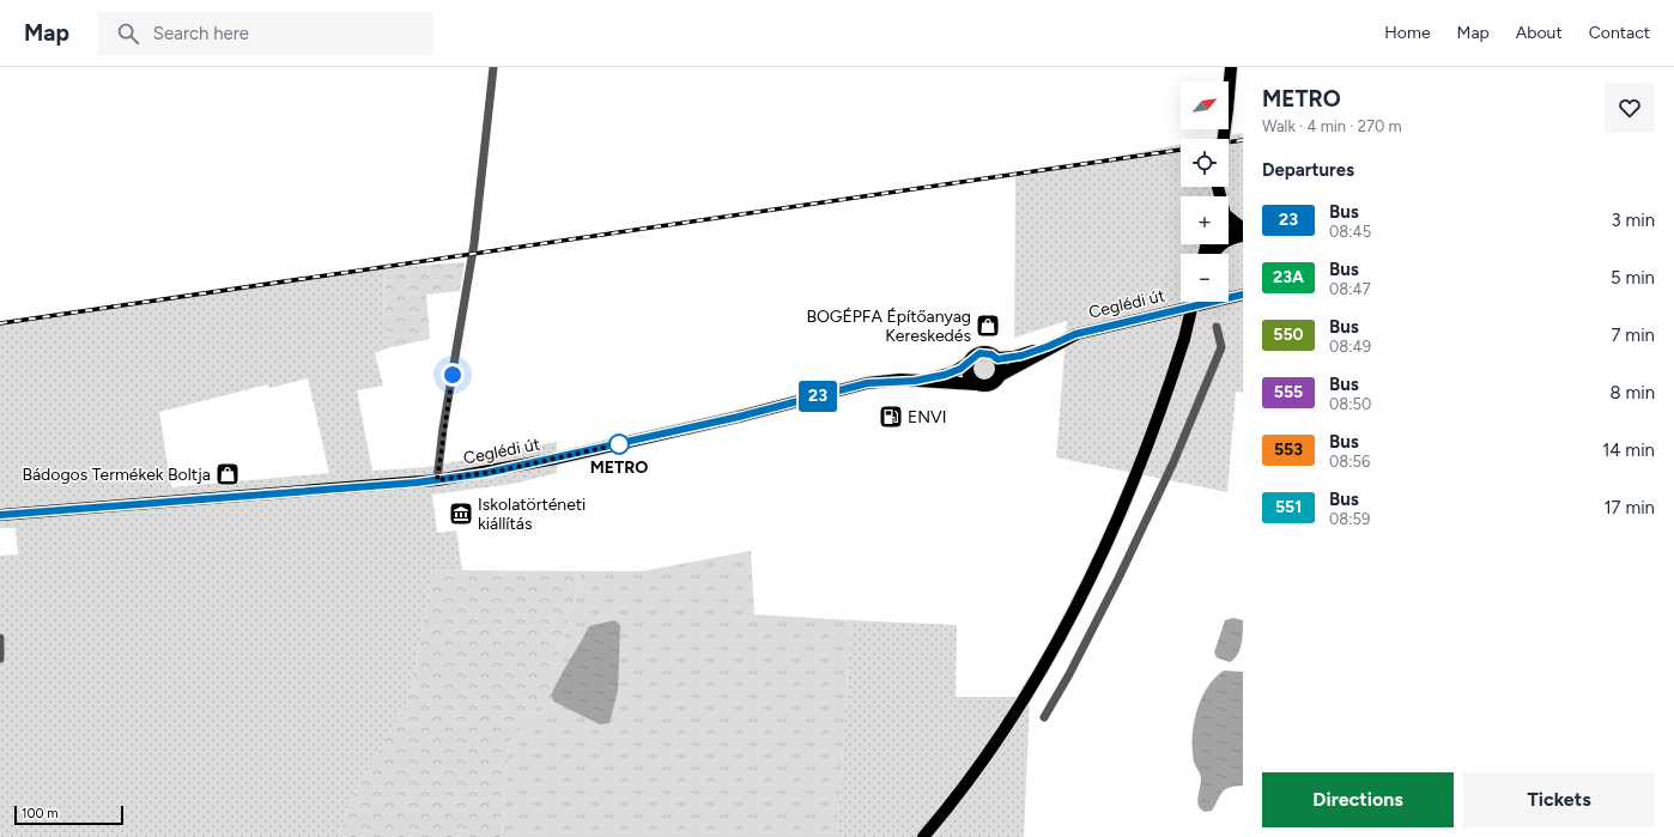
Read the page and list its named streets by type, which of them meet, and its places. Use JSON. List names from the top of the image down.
{
  "streets": {
    "main road": ["Ceglédi út"]
  },
  "places": {
    "shop": ["BOGÉPFA Építőanyag Kereskedés", "Bádogos Termékek Boltja"],
    "fuel station": ["ENVI"],
    "other": ["METRO"],
    "museum": ["Iskolatörténeti kiállítás"]
  },
  "lines": ["bus line 23"],
  "scale_bar": "100 m",
  "north": "top right",
  "page": {
    "header": "Map",
    "search": "Search here",
    "nav": [
      "Home",
      "Map",
      "About",
      "Contact"
    ],
    "on_map": "23",
    "heading": [
      ["METRO", "Walk · 4 min · 270 m"],
      "Departures"
    ],
    "map_buttons": ["+", "−"],
    "list": [
      {
        "mark": "23",
        "name": "Bus",
        "note": "08:45",
        "value": "3 min"
      },
      {
        "mark": "23A",
        "name": "Bus",
        "note": "08:47",
        "value": "5 min"
      },
      {
        "mark": "550",
        "name": "Bus",
        "note": "08:49",
        "value": "7 min"
      },
      {
        "mark": "555",
        "name": "Bus",
        "note": "08:50",
        "value": "8 min"
      },
      {
        "mark": "553",
        "name": "Bus",
        "note": "08:56",
        "value": "14 min"
      },
      {
        "mark": "551",
        "name": "Bus",
        "note": "08:59",
        "value": "17 min"
      }
    ],
    "buttons": ["Directions", "Tickets"],
    "scale": "100 m"
  }
}
